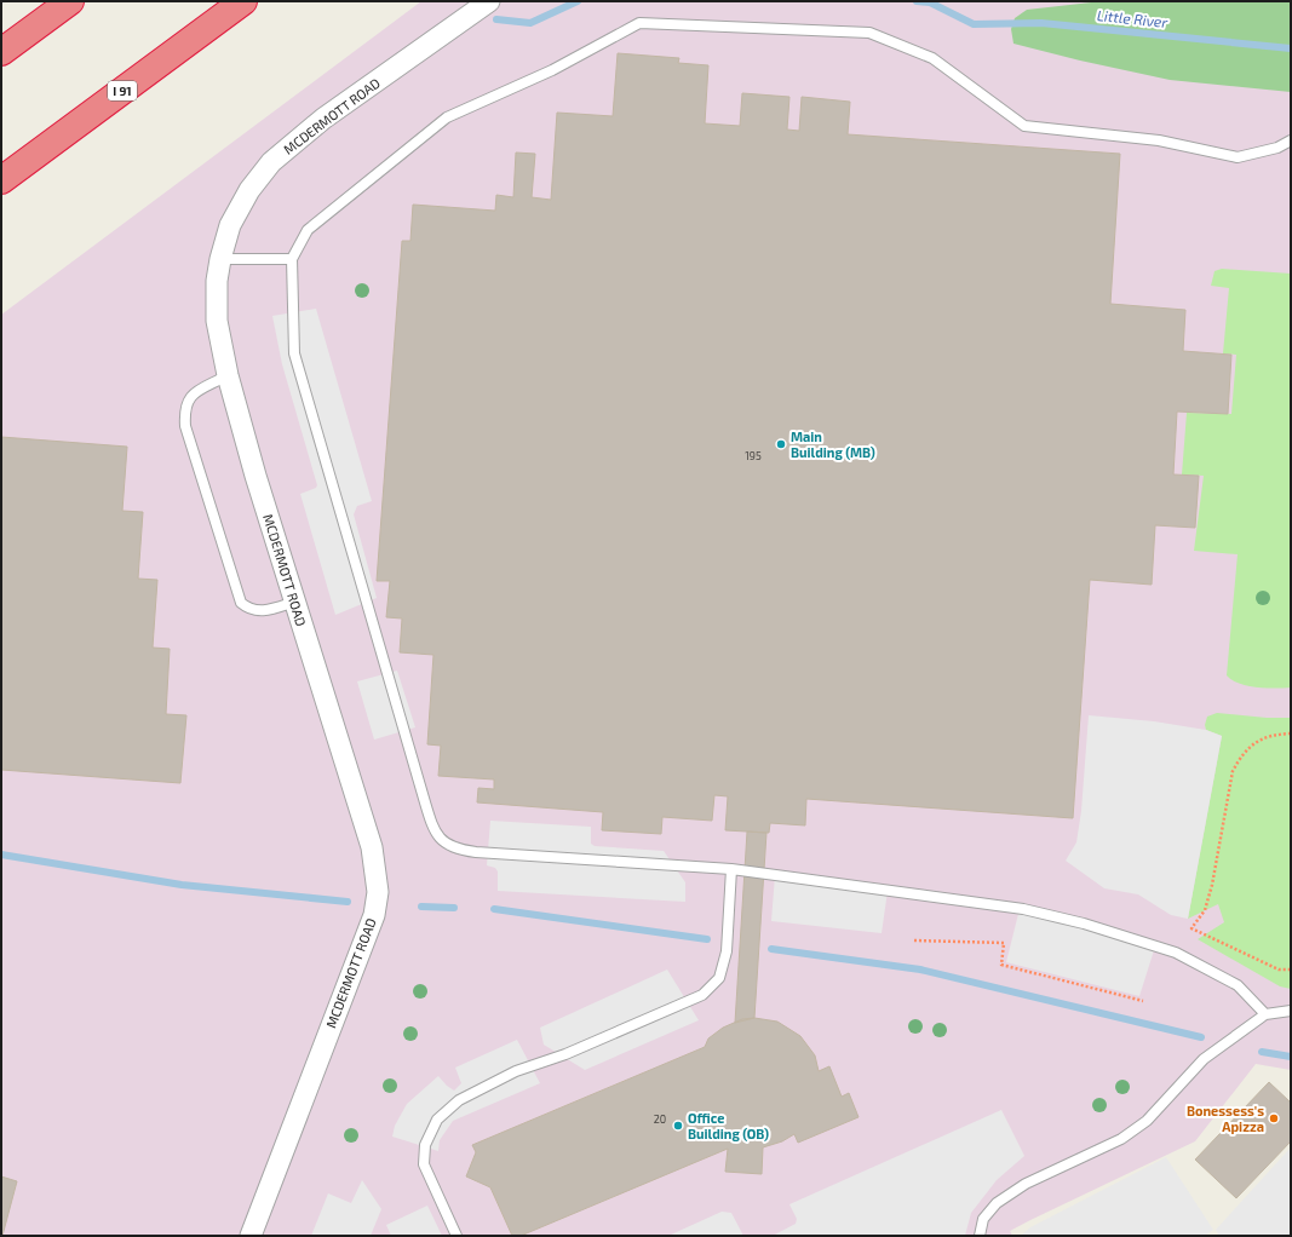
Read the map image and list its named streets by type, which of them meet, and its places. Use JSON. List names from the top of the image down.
{
  "streets": {
    "highway": ["I 91"],
    "street": ["MCDERMOTT ROAD"]
  },
  "water": ["Little River"],
  "places": ["Main Building (MB)", "Bonessess's Apizza", "Office Building (OB)"],
  "house_numbers": ["195", "20"]
}
